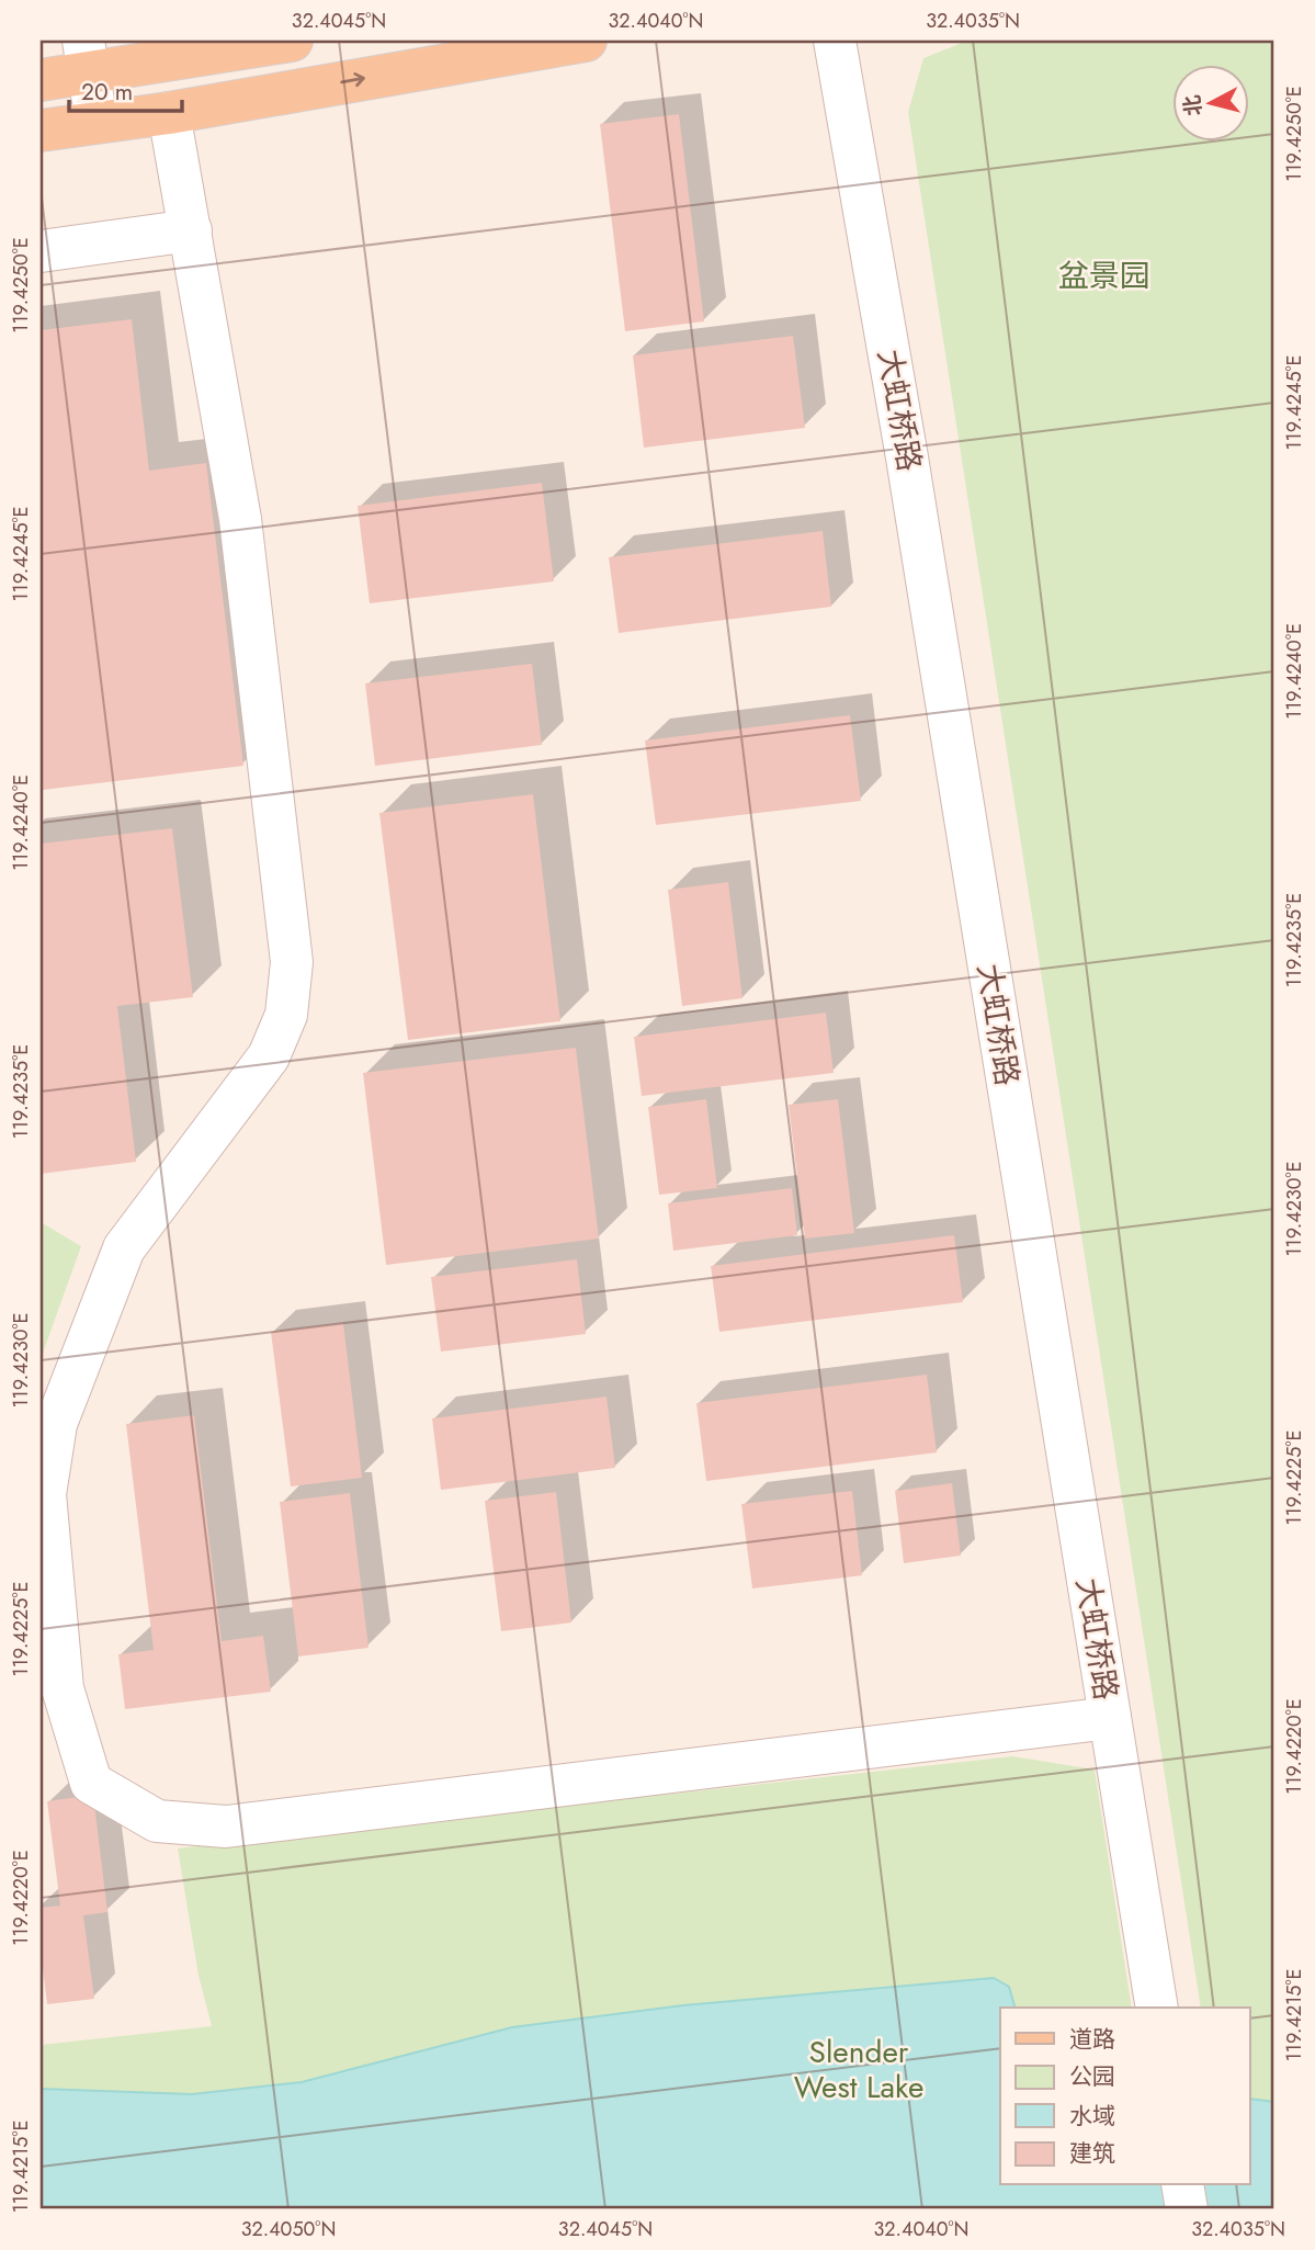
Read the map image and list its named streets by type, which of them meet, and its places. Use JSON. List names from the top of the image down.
{
  "streets": {
    "street": ["大虹桥路"]
  },
  "parks": ["盆景园", "Slender West Lake"],
  "legend": [
    "道路",
    "公园",
    "水域",
    "建筑"
  ],
  "scale_bar": "20 m",
  "north": "left",
  "coordinates": [
    "32.4045°N",
    "32.4040°N",
    "32.4035°N",
    "119.4250°E",
    "119.4245°E",
    "119.4240°E",
    "119.4235°E",
    "119.4230°E",
    "119.4225°E",
    "119.4220°E",
    "119.4215°E",
    "32.4050°N"
  ]
}
